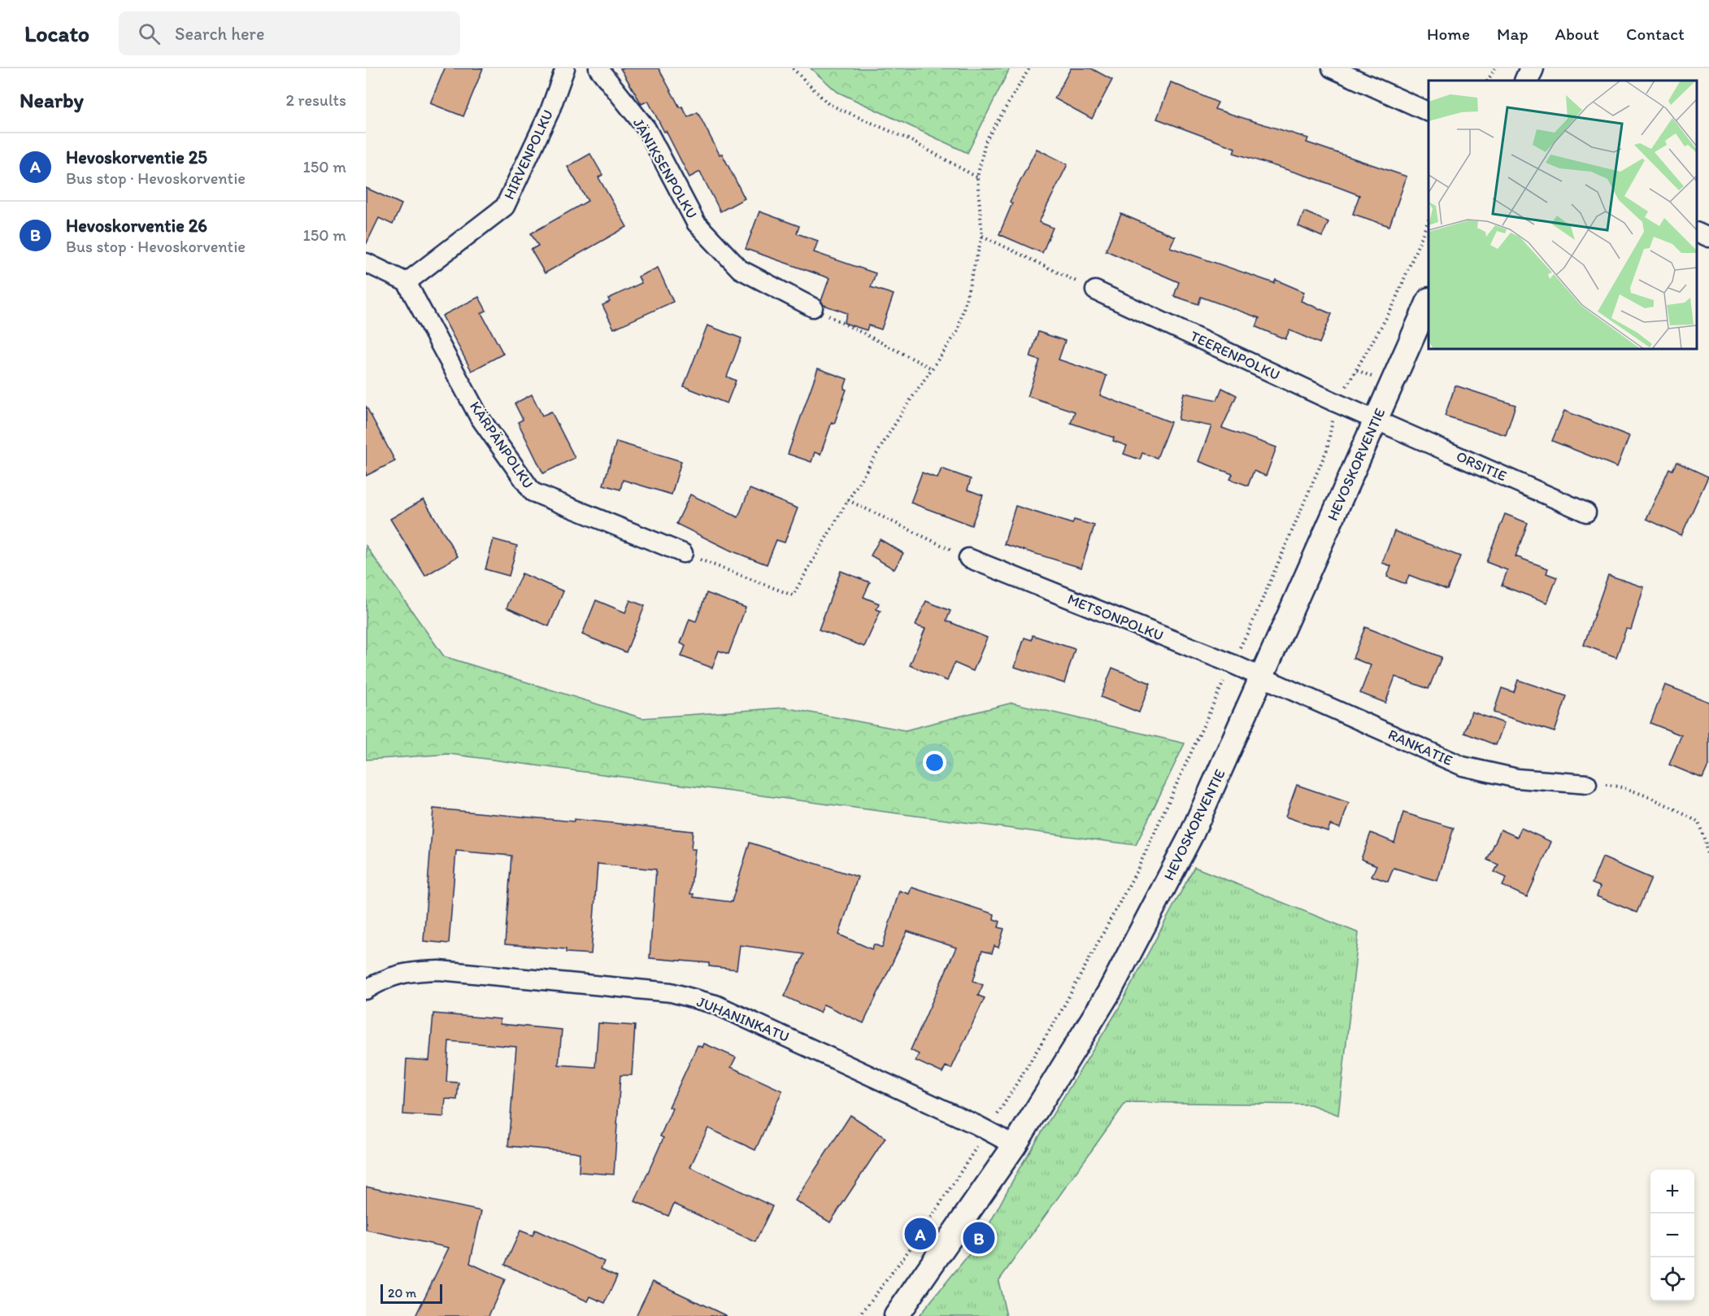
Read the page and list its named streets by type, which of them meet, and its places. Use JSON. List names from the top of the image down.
{
  "streets": {
    "street": [
      "HIRVENPOLKU",
      "JÄNIKSENPOLKU",
      "TEERENPOLKU",
      "KÄRPÄNPOLKU",
      "HEVOSKORVENTIE",
      "ORSITIE",
      "METSONPOLKU",
      "RANKATIE",
      "JUHANINKATU"
    ]
  },
  "crossings": [
    ["HIRVENPOLKU", "KÄRPÄNPOLKU"],
    ["TEERENPOLKU", "HEVOSKORVENTIE"],
    ["TEERENPOLKU", "ORSITIE"],
    ["HEVOSKORVENTIE", "ORSITIE"],
    ["HEVOSKORVENTIE", "METSONPOLKU"],
    ["HEVOSKORVENTIE", "RANKATIE"],
    ["HEVOSKORVENTIE", "JUHANINKATU"],
    ["METSONPOLKU", "RANKATIE"]
  ],
  "scale_bar": "20 m",
  "page": {
    "header": "Locato",
    "search": "Search here",
    "nav": [
      "Home",
      "Map",
      "About",
      "Contact"
    ],
    "heading": ["Nearby", "2 results"],
    "list": [
      {
        "mark": "A",
        "name": "Hevoskorventie 25",
        "note": "Bus stop · Hevoskorventie",
        "value": "150 m"
      },
      {
        "mark": "B",
        "name": "Hevoskorventie 26",
        "note": "Bus stop · Hevoskorventie",
        "value": "150 m"
      }
    ],
    "map_buttons": ["+", "−"],
    "pins": ["A", "B"],
    "scale": "20 m"
  }
}
